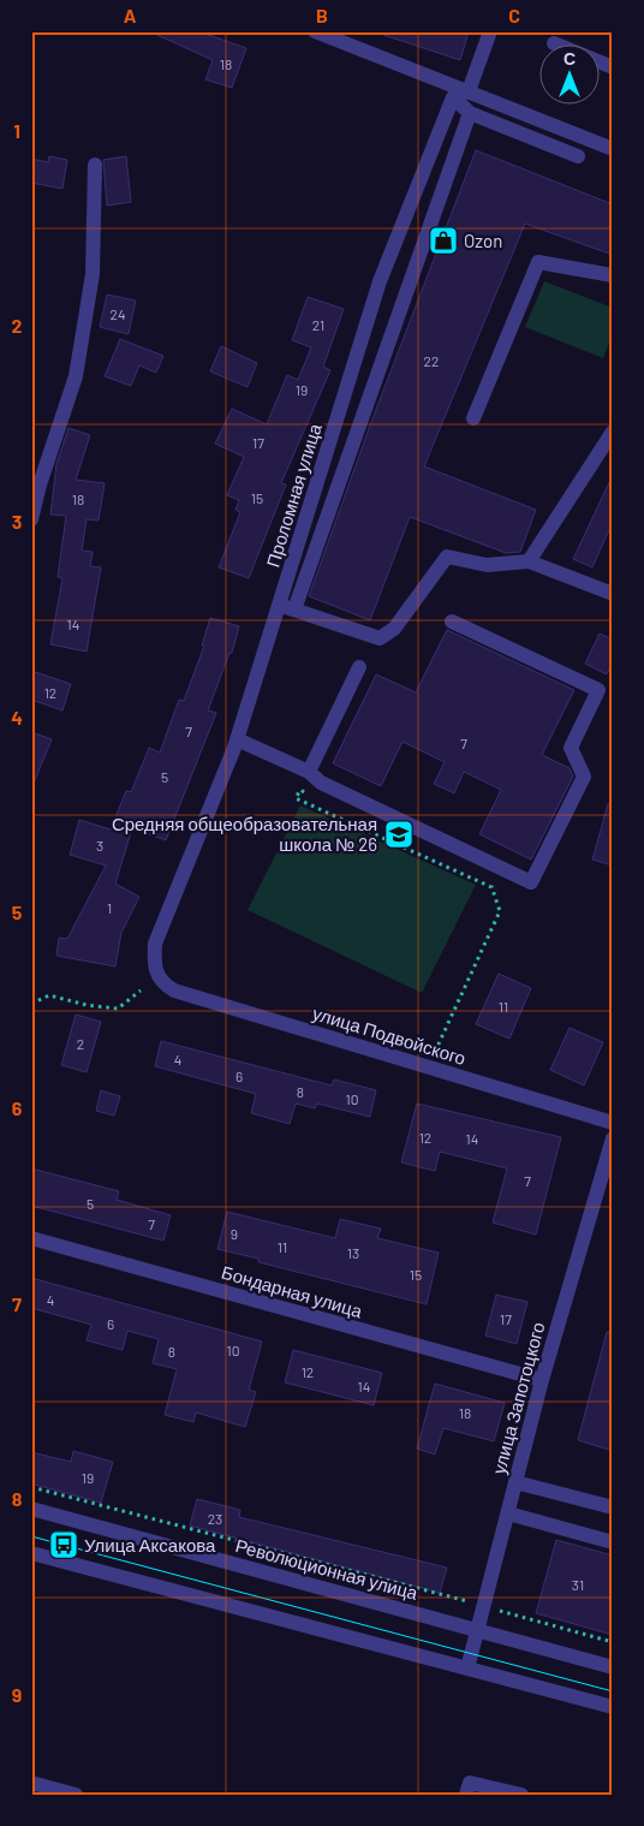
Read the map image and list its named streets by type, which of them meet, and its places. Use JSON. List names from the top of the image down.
{
  "streets": {
    "street": [
      "Проломная улица",
      "улица Подвойского",
      "Бондарная улица",
      "улица Запотоцкого",
      "Революционная улица"
    ]
  },
  "crossings": [
    ["Проломная улица", "улица Подвойского"],
    ["Бондарная улица", "улица Запотоцкого"],
    ["улица Запотоцкого", "Революционная улица"]
  ],
  "places": {
    "shop": ["Ozon"],
    "school or university": ["Средняя общеобразовательная школа № 26"],
    "bus stop": ["Улица Аксакова"]
  },
  "house_numbers": [
    "18",
    "24",
    "21",
    "22",
    "19",
    "17",
    "15",
    "18",
    "14",
    "12",
    "7",
    "7",
    "5",
    "3",
    "1",
    "11",
    "2",
    "4",
    "6",
    "8",
    "10",
    "12",
    "14",
    "7",
    "5",
    "7",
    "9",
    "11",
    "13",
    "15",
    "4",
    "17",
    "6",
    "10",
    "8",
    "12",
    "14",
    "18",
    "19",
    "23",
    "31"
  ],
  "north": "top",
  "grid": {
    "columns": ["A", "B", "C"],
    "rows": [
      "1",
      "2",
      "3",
      "4",
      "5",
      "6",
      "7",
      "8",
      "9"
    ]
  }
}
